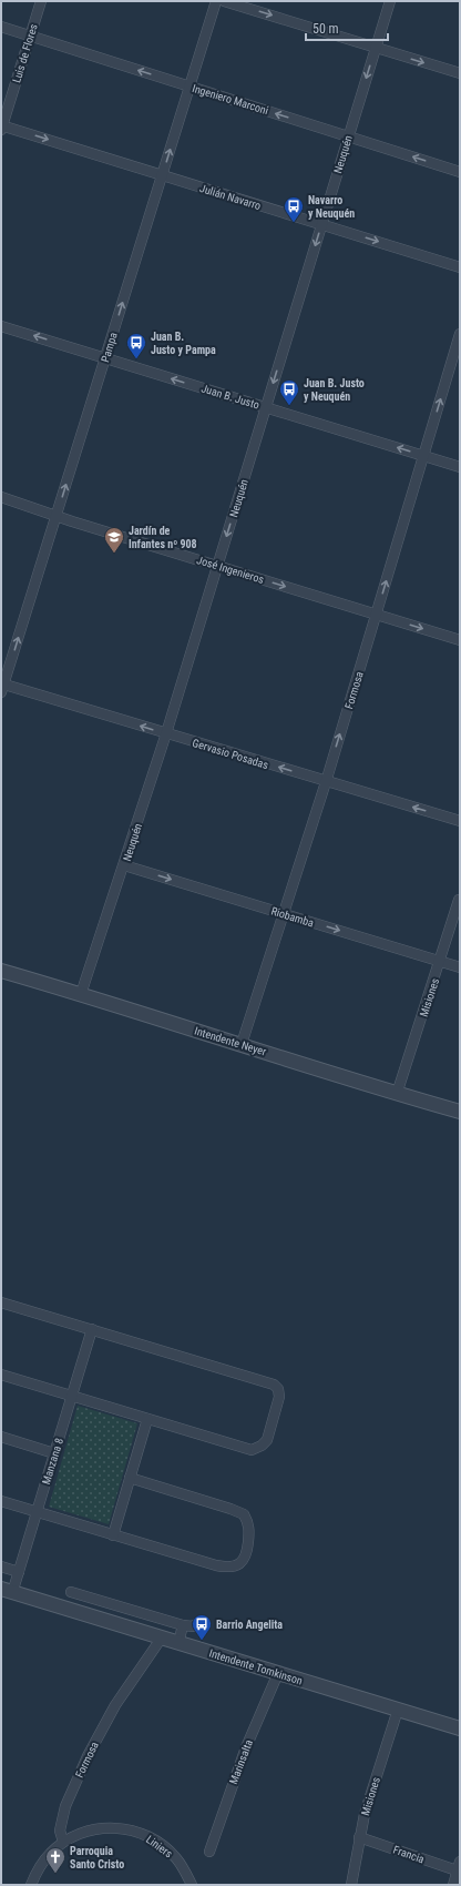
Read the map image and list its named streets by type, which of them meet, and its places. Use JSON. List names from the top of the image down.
{
  "streets": {
    "street": [
      "Luis de Flores",
      "Ingeniero Marconi",
      "Neuquén",
      "Julián Navarro",
      "Pampa",
      "Juan B. Justo",
      "José Ingenieros",
      "Formosa",
      "Gervasio Posadas",
      "Riobamba",
      "Misiones",
      "Intendente Neyer",
      "Manzana 8",
      "Intendente Tomkinson",
      "Marinsalta",
      "Liniers",
      "Francia"
    ]
  },
  "crossings": [
    ["Luis de Flores", "Ingeniero Marconi"],
    ["Luis de Flores", "Julián Navarro"],
    ["Ingeniero Marconi", "Neuquén"],
    ["Ingeniero Marconi", "Pampa"],
    ["Neuquén", "Julián Navarro"],
    ["Neuquén", "Juan B. Justo"],
    ["Neuquén", "José Ingenieros"],
    ["Neuquén", "Gervasio Posadas"],
    ["Neuquén", "Riobamba"],
    ["Neuquén", "Intendente Neyer"],
    ["Julián Navarro", "Pampa"],
    ["Pampa", "Juan B. Justo"],
    ["Pampa", "José Ingenieros"],
    ["Pampa", "Gervasio Posadas"],
    ["Juan B. Justo", "Formosa"],
    ["José Ingenieros", "Formosa"],
    ["Formosa", "Gervasio Posadas"],
    ["Formosa", "Riobamba"],
    ["Formosa", "Intendente Neyer"],
    ["Formosa", "Intendente Tomkinson"],
    ["Formosa", "Liniers"],
    ["Riobamba", "Misiones"],
    ["Misiones", "Intendente Neyer"],
    ["Misiones", "Intendente Tomkinson"],
    ["Misiones", "Francia"],
    ["Manzana 8", "Intendente Tomkinson"],
    ["Intendente Tomkinson", "Marinsalta"]
  ],
  "one_way": [
    "Ingeniero Marconi",
    "Neuquén",
    "Julián Navarro",
    "Pampa",
    "Juan B. Justo",
    "José Ingenieros",
    "Formosa",
    "Gervasio Posadas",
    "Riobamba"
  ],
  "places": {
    "bus stop": [
      "Navarro y Neuquén",
      "Juan B. Justo y Pampa",
      "Juan B. Justo y Neuquén",
      "Barrio Angelita"
    ],
    "school or university": ["Jardín de Infantes nº 908"],
    "church": ["Parroquia Santo Cristo"]
  },
  "scale_bar": "50 m"
}
